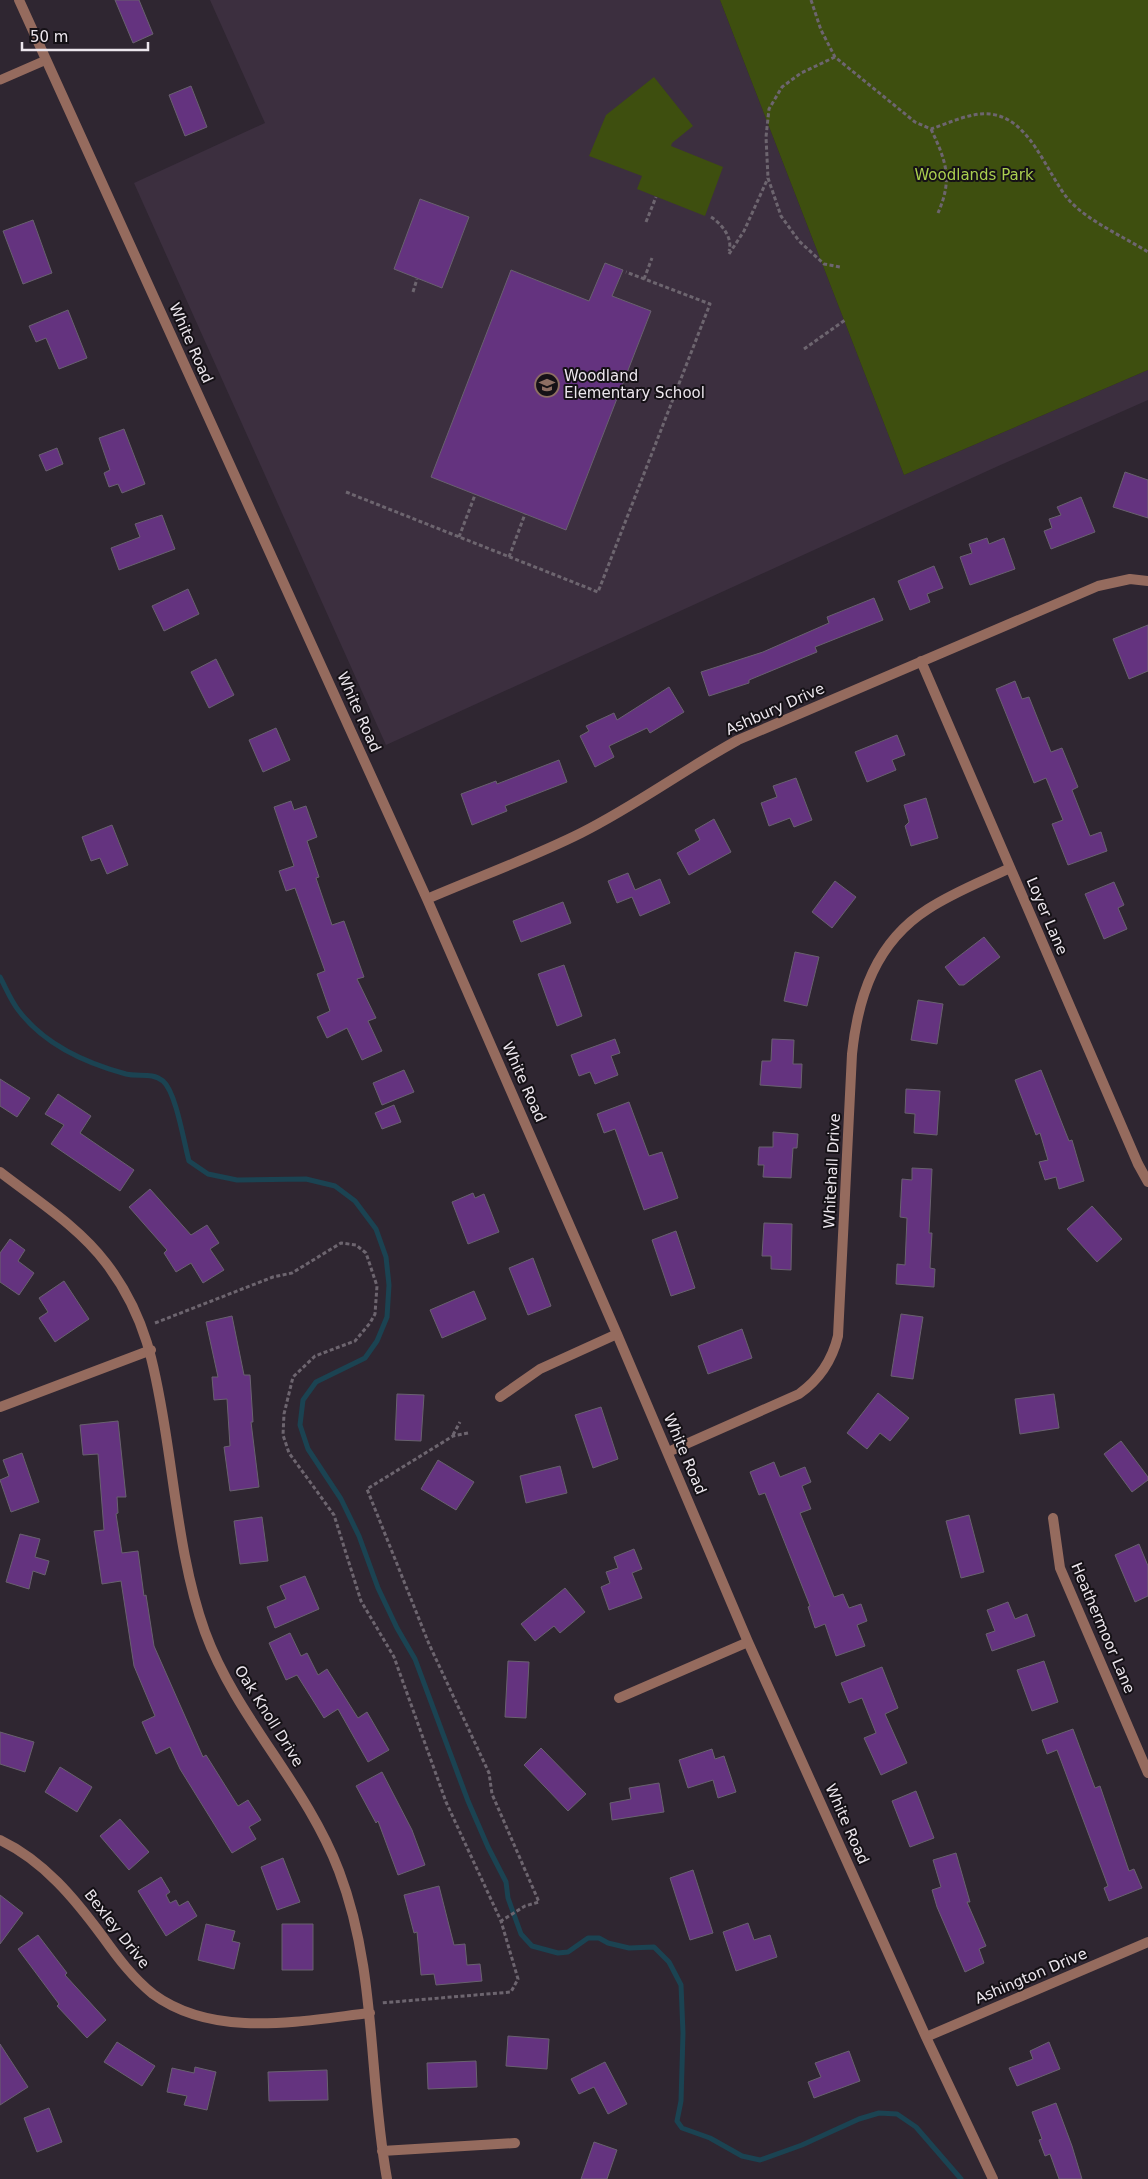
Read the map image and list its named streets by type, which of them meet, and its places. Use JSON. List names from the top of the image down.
{
  "streets": {
    "street": [
      "White Road",
      "Ashbury Drive",
      "Loyer Lane",
      "Whitehall Drive",
      "Heathermoor Lane",
      "Oak Knoll Drive",
      "Bexley Drive",
      "Ashington Drive"
    ]
  },
  "crossings": [
    ["White Road", "Ashbury Drive"],
    ["White Road", "Whitehall Drive"],
    ["White Road", "Ashington Drive"],
    ["Ashbury Drive", "Loyer Lane"],
    ["Loyer Lane", "Whitehall Drive"],
    ["Oak Knoll Drive", "Bexley Drive"]
  ],
  "parks": ["Woodlands Park"],
  "places": {
    "school or university": ["Woodland Elementary School"]
  },
  "scale_bar": "50 m"
}
